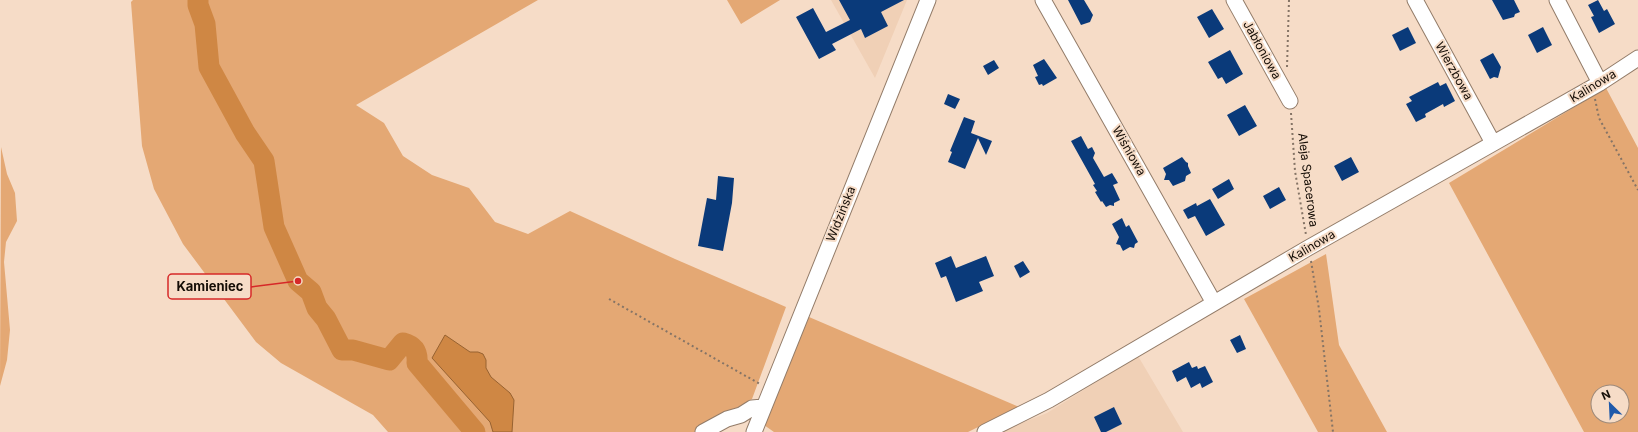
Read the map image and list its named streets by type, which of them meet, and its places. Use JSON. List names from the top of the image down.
{
  "streets": {
    "street": [
      "Jabłoniowa",
      "Wierzbowa",
      "Kalinowa",
      "Wiśniowa",
      "Widzińska"
    ],
    "path": ["Aleja Spacerowa"]
  },
  "crossings": [
    ["Jabłoniowa", "Aleja Spacerowa"],
    ["Wierzbowa", "Kalinowa"],
    ["Kalinowa", "Wiśniowa"],
    ["Kalinowa", "Aleja Spacerowa"]
  ],
  "places": ["Kamieniec"],
  "north": "top left"
}
